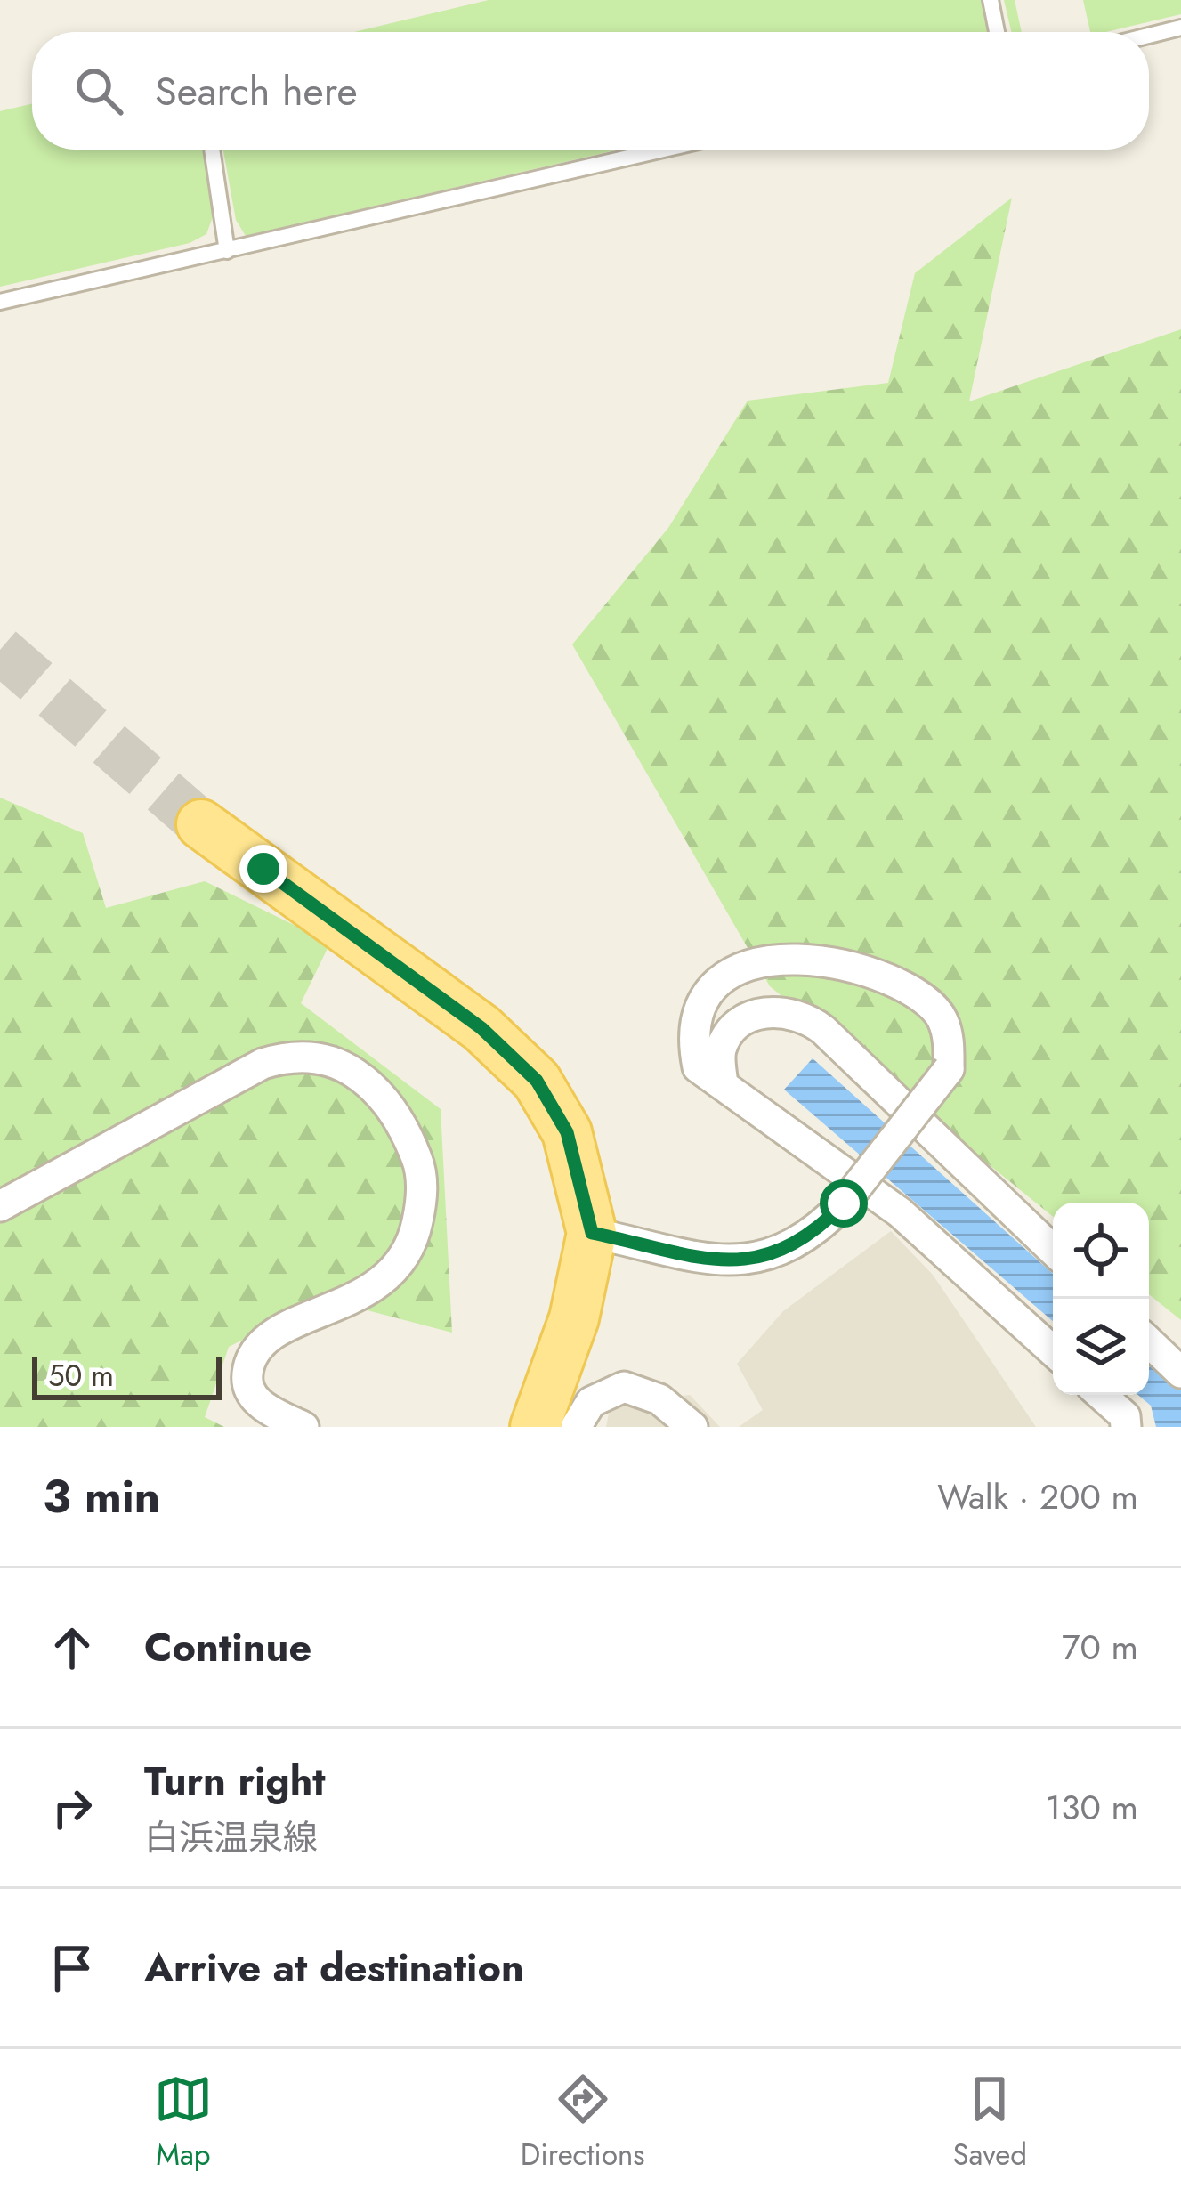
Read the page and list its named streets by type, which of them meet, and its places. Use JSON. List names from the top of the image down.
{
  "scale_bar": "50 m",
  "page": {
    "search": "Search here",
    "scale": "50 m",
    "heading": ["3 min", "Walk · 200 m"],
    "list": [
      ["Continue", "70 m"],
      ["Turn right", "白浜温泉線", "130 m"],
      "Arrive at destination"
    ],
    "nav": ["Map", "Directions", "Saved"]
  }
}
